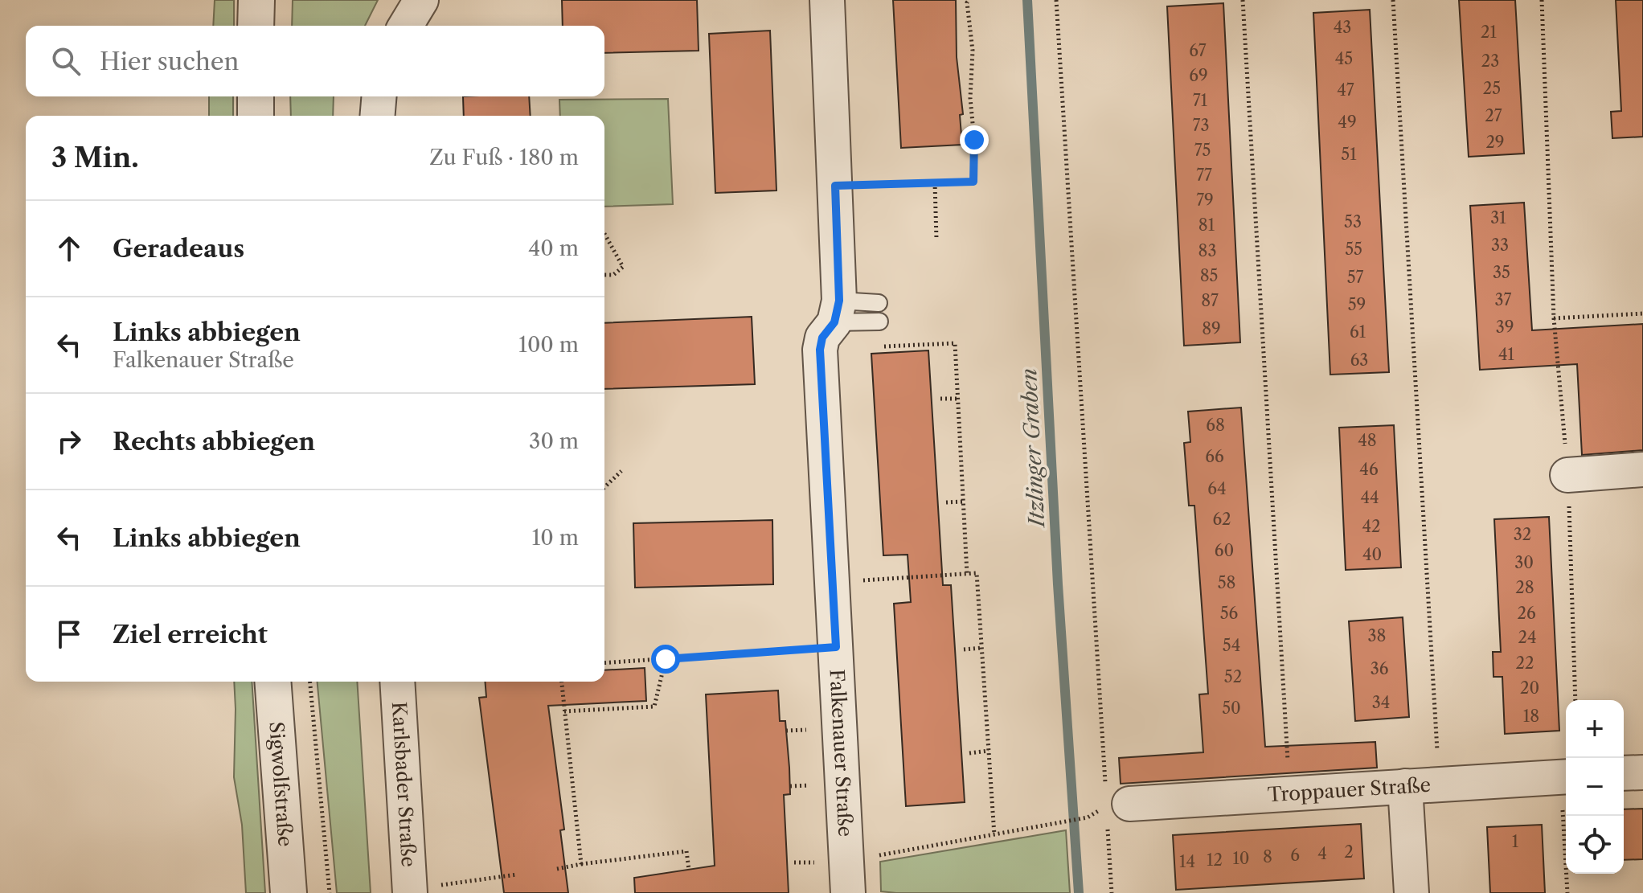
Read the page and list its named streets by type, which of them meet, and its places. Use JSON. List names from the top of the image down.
{
  "streets": {
    "street": [
      "Falkenauer Straße",
      "Karlsbader Straße",
      "Sigwolfstraße",
      "Troppauer Straße"
    ]
  },
  "water": ["Itzlinger Graben"],
  "house_numbers": [
    "43",
    "21",
    "67",
    "45",
    "23",
    "69",
    "25",
    "47",
    "71",
    "27",
    "49",
    "73",
    "29",
    "75",
    "51",
    "77",
    "79",
    "31",
    "53",
    "81",
    "33",
    "55",
    "83",
    "35",
    "85",
    "57",
    "37",
    "87",
    "59",
    "39",
    "89",
    "61",
    "41",
    "63",
    "68",
    "48",
    "66",
    "46",
    "64",
    "44",
    "62",
    "42",
    "32",
    "60",
    "40",
    "30",
    "58",
    "28",
    "56",
    "26",
    "38",
    "24",
    "54",
    "22",
    "36",
    "52",
    "20",
    "34",
    "50",
    "18",
    "1",
    "2",
    "4",
    "6",
    "8",
    "10",
    "12",
    "14"
  ],
  "page": {
    "search": "Hier suchen",
    "heading": ["3 Min.", "Zu Fuß · 180 m"],
    "list": [
      ["Geradeaus", "40 m"],
      ["Links abbiegen", "Falkenauer Straße", "100 m"],
      ["Rechts abbiegen", "30 m"],
      ["Links abbiegen", "10 m"],
      "Ziel erreicht"
    ],
    "map_buttons": ["+", "−"]
  }
}
